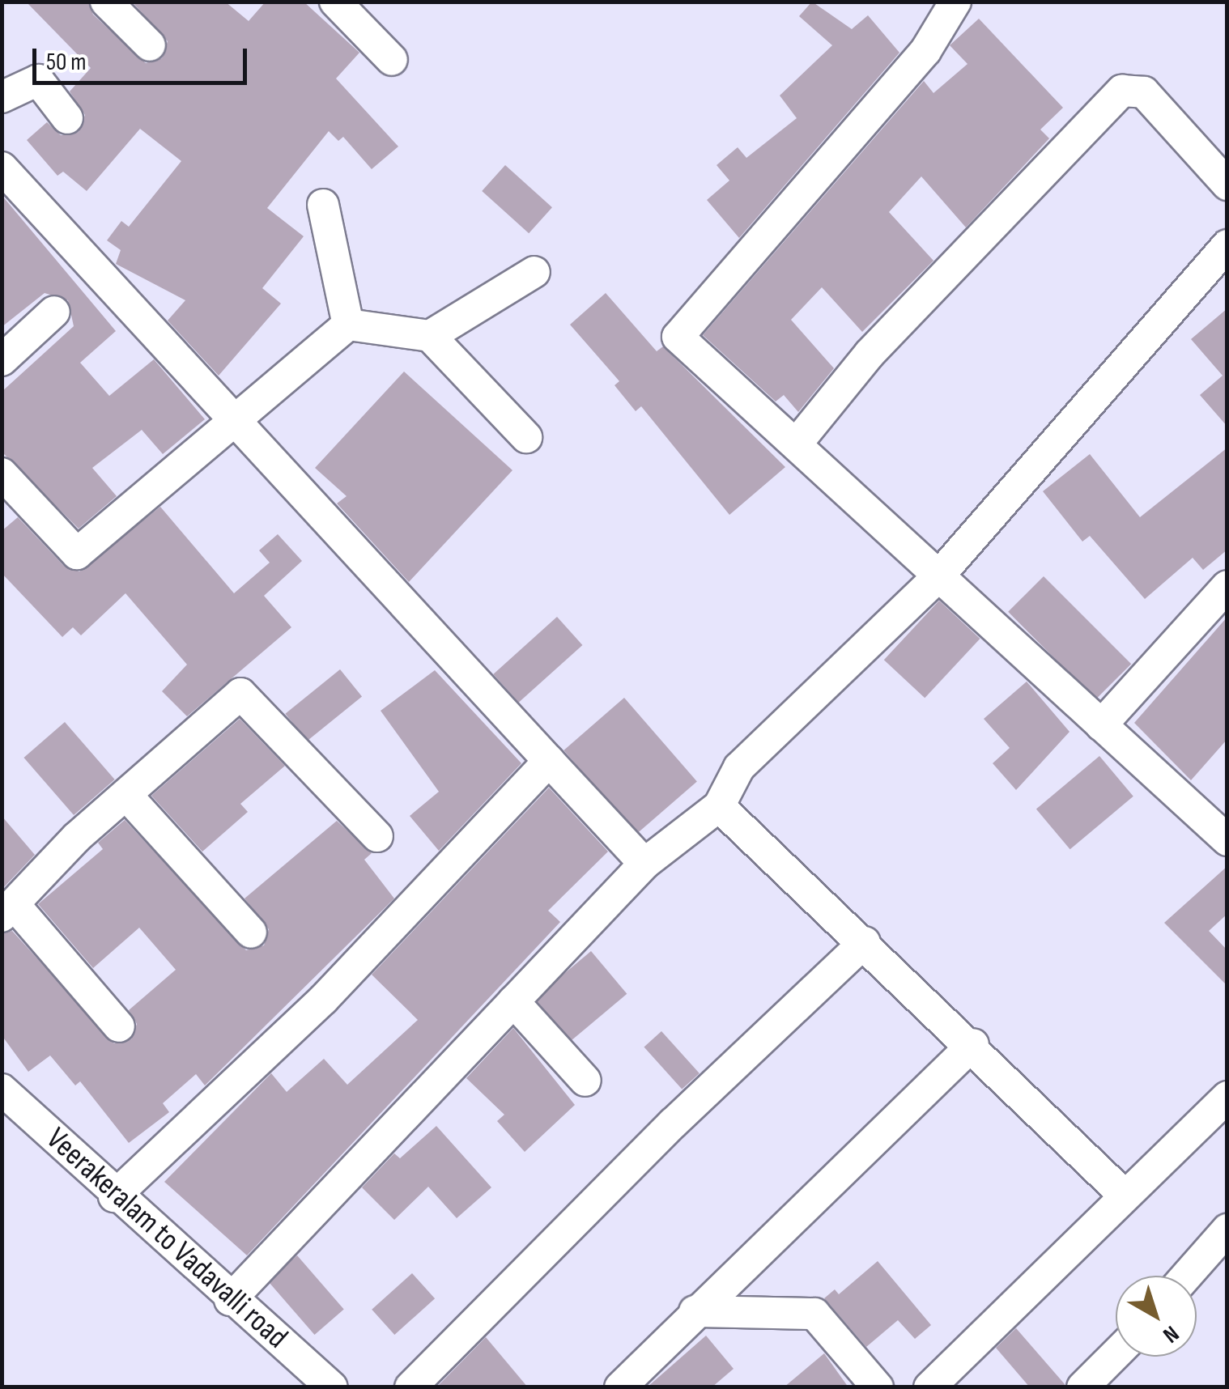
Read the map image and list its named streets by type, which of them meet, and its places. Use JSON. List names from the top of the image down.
{
  "streets": {
    "street": ["Veerakeralam to Vadavalli road"]
  },
  "scale_bar": "50 m",
  "north": "bottom right"
}
